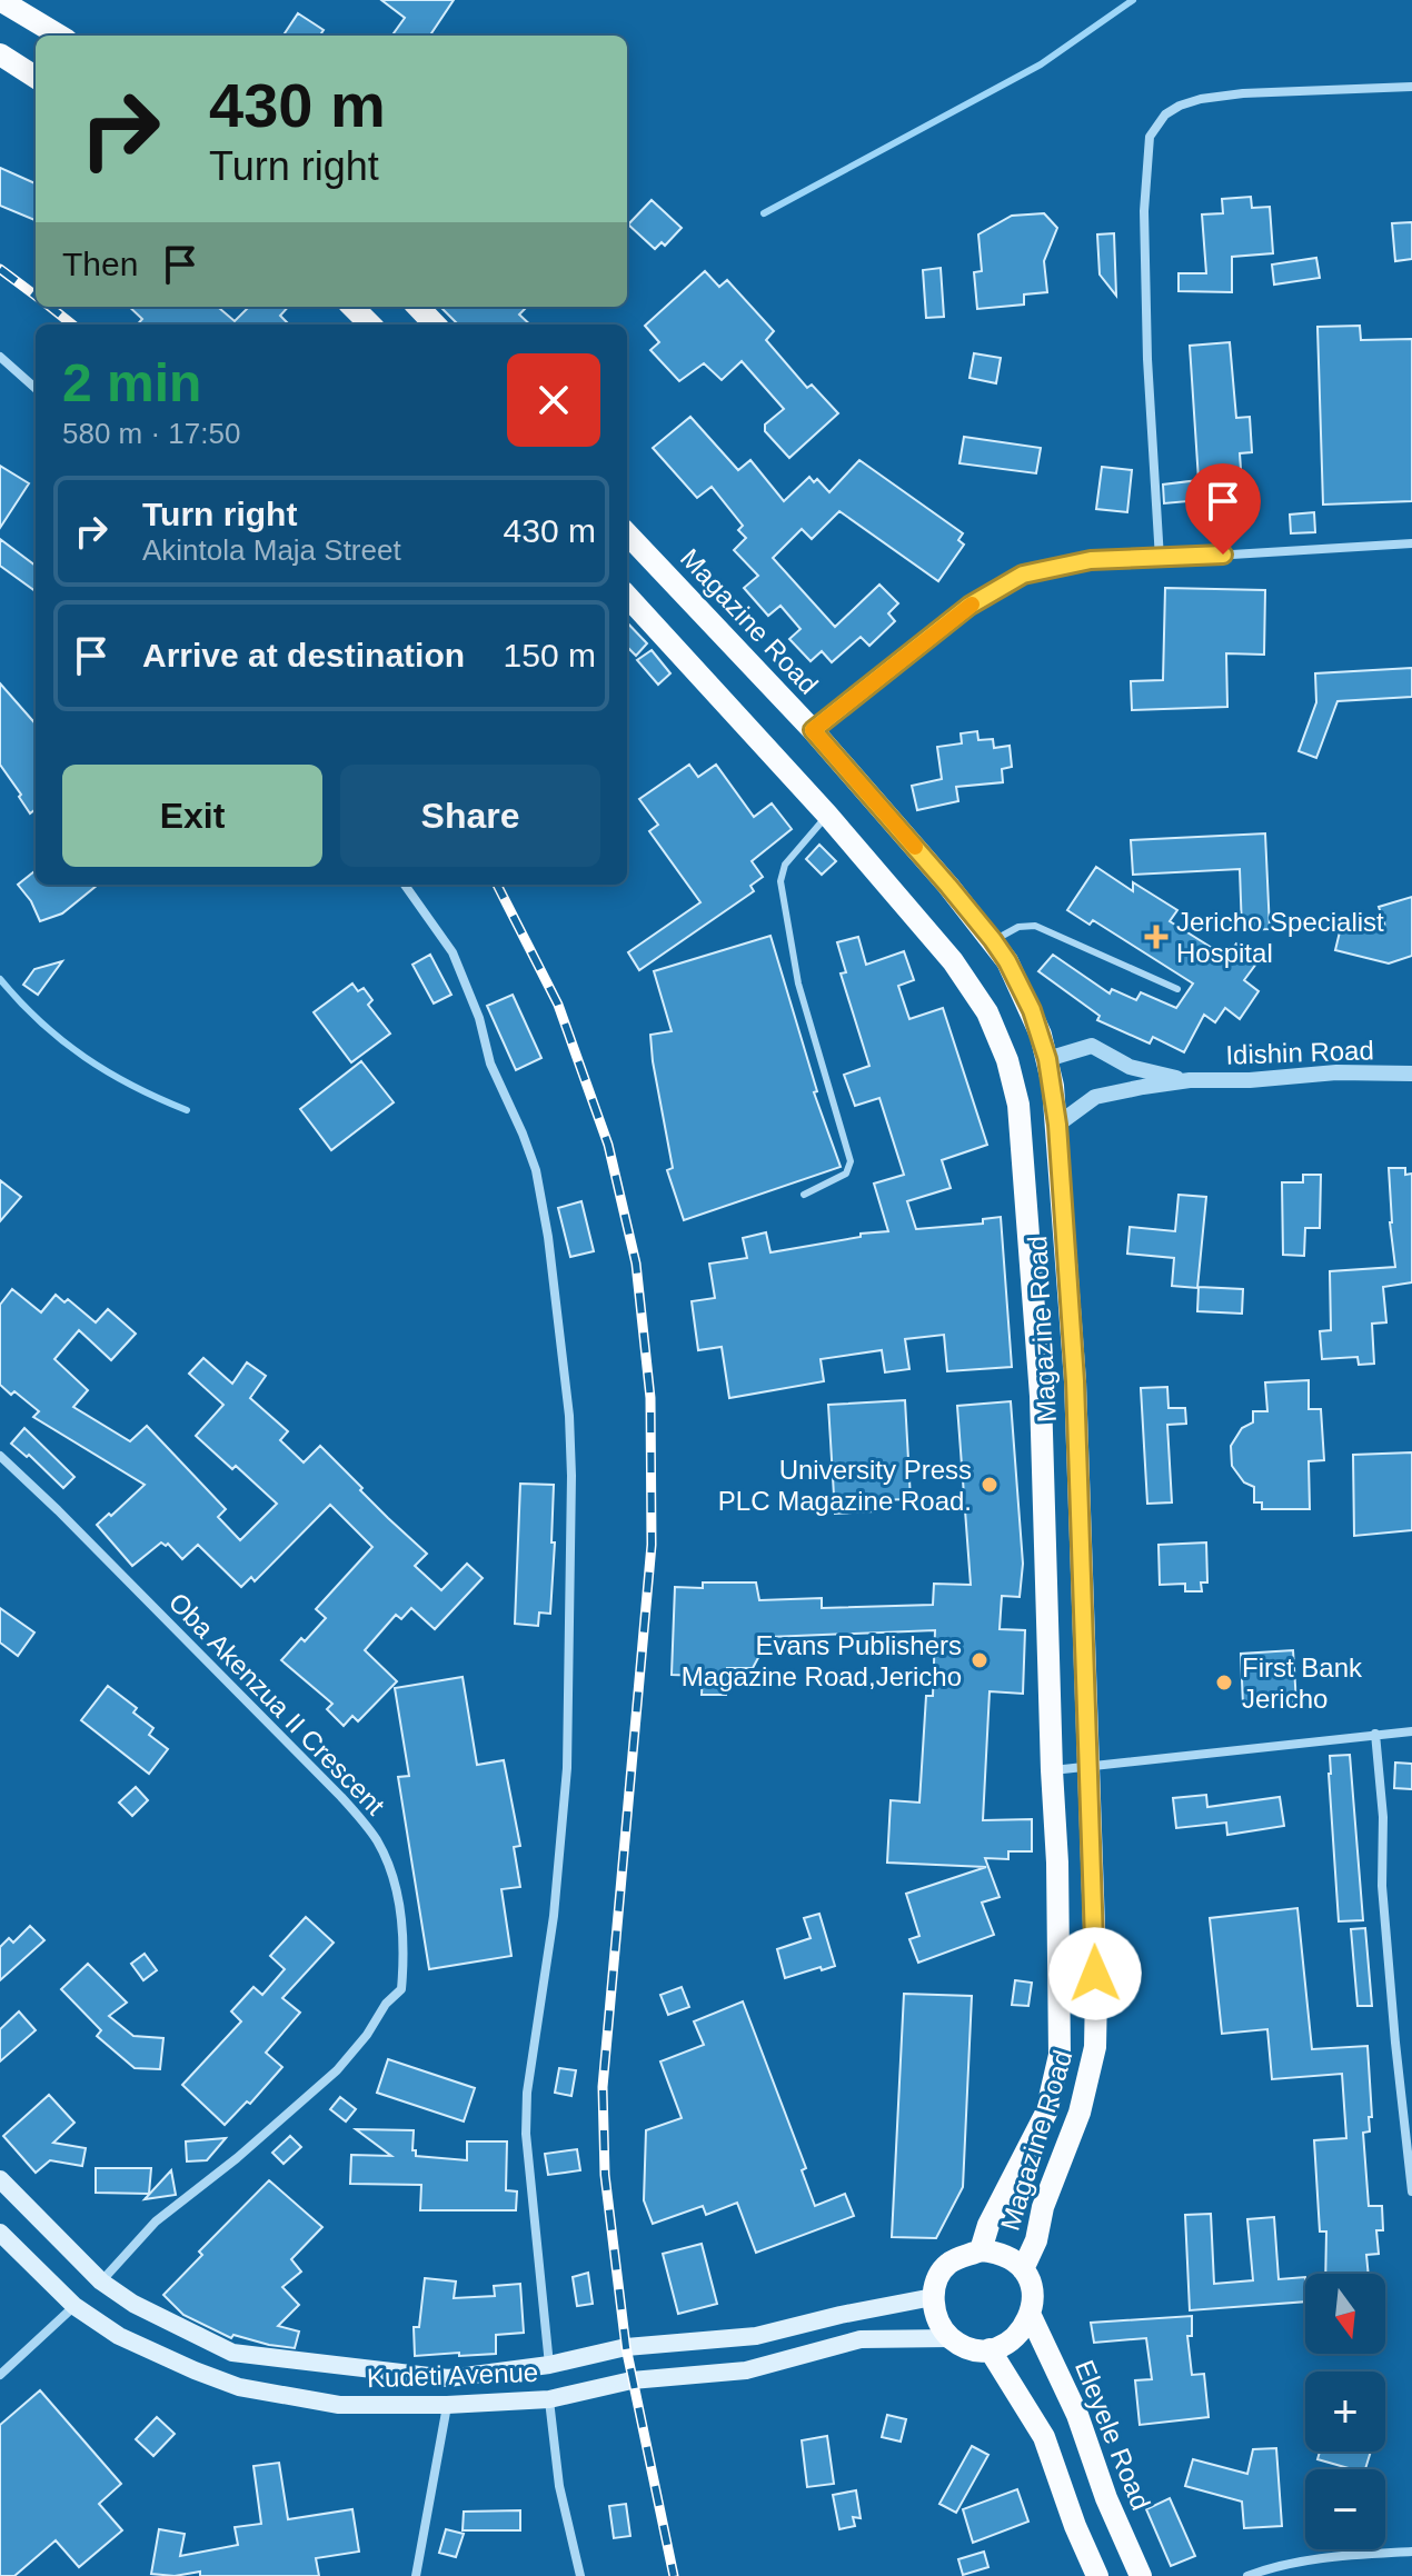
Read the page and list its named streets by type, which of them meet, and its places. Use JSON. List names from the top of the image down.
{
  "streets": {
    "main road": ["Magazine Road", "Kudeti Avenue", "Eleyele Road"],
    "street": ["Idishin Road", "Oba Akenzua II Crescent"]
  },
  "crossings": [
    ["Magazine Road", "Kudeti Avenue"],
    ["Magazine Road", "Eleyele Road"],
    ["Oba Akenzua II Crescent", "Kudeti Avenue"],
    ["Kudeti Avenue", "Eleyele Road"]
  ],
  "places": {
    "health": ["Jericho Specialist Hospital"],
    "other": ["University Press PLC Magazine Road.", "Evans Publishers Magazine Road,Jericho", "First Bank Jericho"]
  },
  "north": "bottom",
  "page": {
    "turn": ["430 m", "Turn right"],
    "then": "Then",
    "heading": ["2 min", "580 m · 17:50"],
    "list": [
      {
        "name": "Turn right",
        "note": "Akintola Maja Street",
        "value": "430 m"
      },
      {
        "name": "Arrive at destination",
        "value": "150 m"
      }
    ],
    "buttons": ["Exit", "Share"],
    "map_buttons": ["+", "−"]
  }
}
